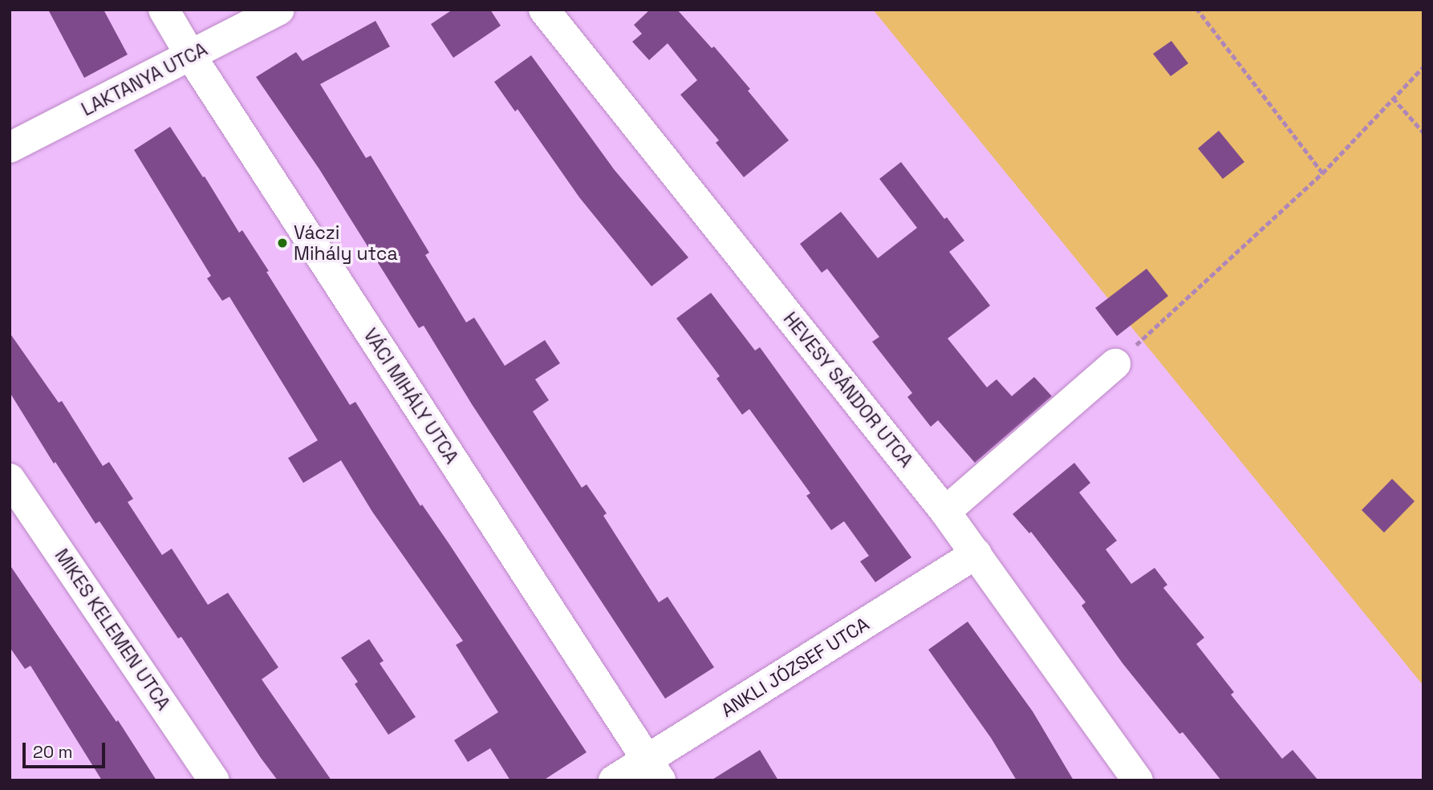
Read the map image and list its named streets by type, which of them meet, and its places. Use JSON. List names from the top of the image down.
{
  "streets": {
    "street": [
      "LAKTANYA UTCA",
      "HEVESY SÁNDOR UTCA",
      "VÁCI MIHÁLY UTCA",
      "MIKES KELEMEN UTCA",
      "ANKLI JÓZSEF UTCA"
    ]
  },
  "crossings": [
    ["LAKTANYA UTCA", "VÁCI MIHÁLY UTCA"],
    ["HEVESY SÁNDOR UTCA", "ANKLI JÓZSEF UTCA"],
    ["VÁCI MIHÁLY UTCA", "ANKLI JÓZSEF UTCA"]
  ],
  "places": ["Váczi Mihály utca"],
  "scale_bar": "20 m"
}
